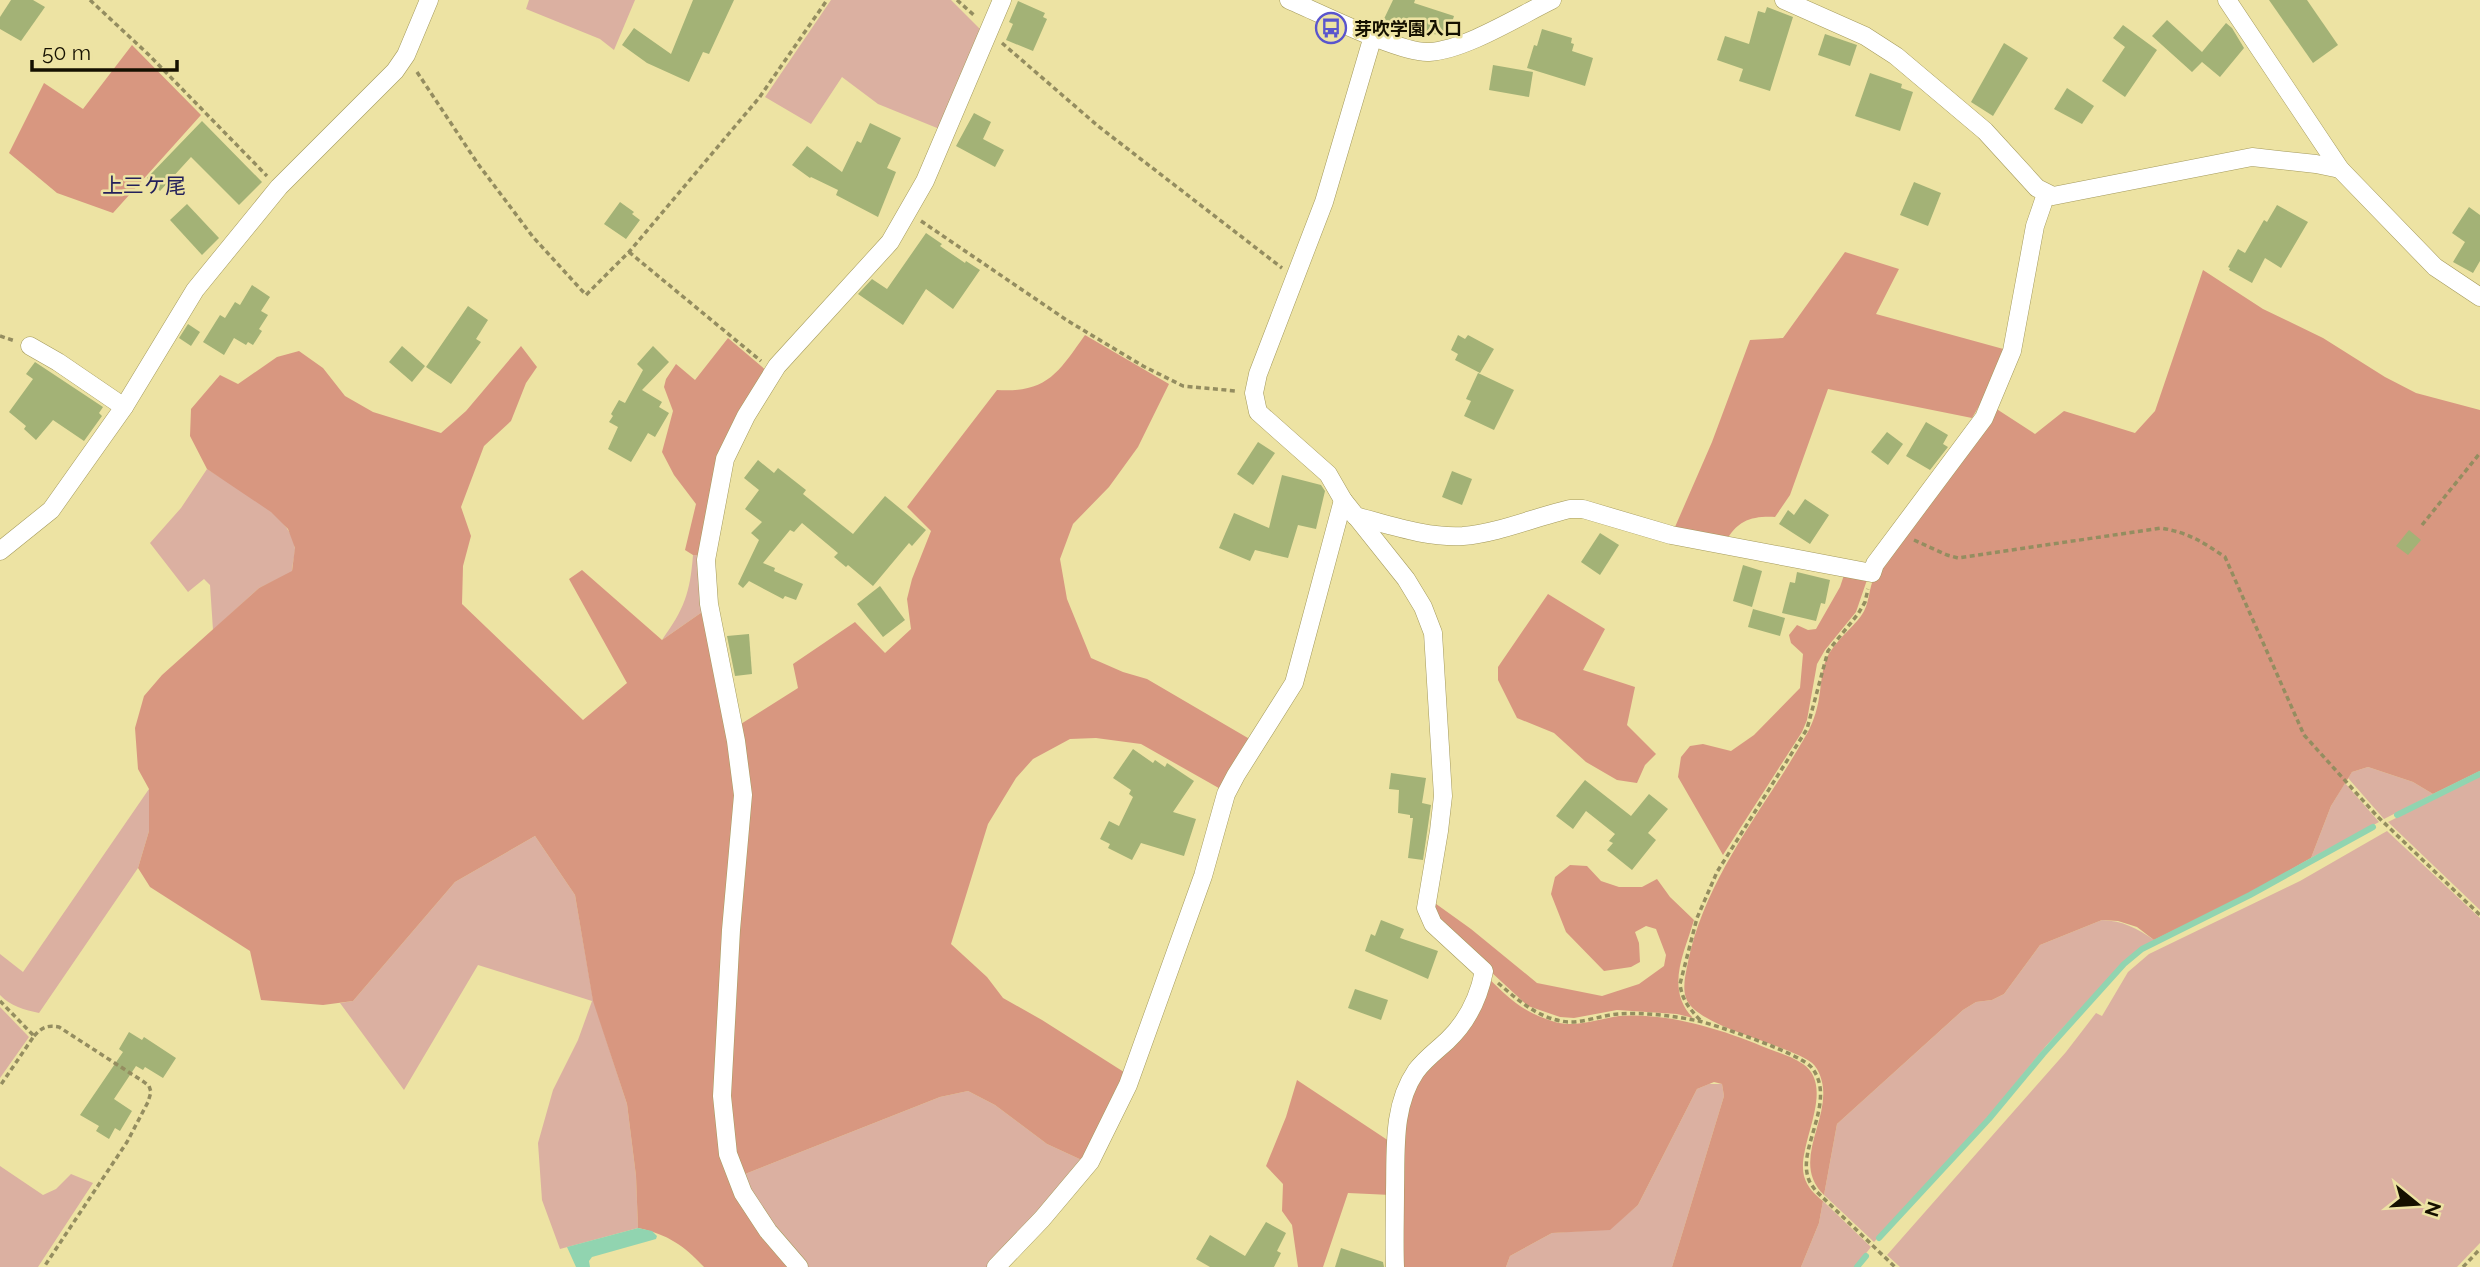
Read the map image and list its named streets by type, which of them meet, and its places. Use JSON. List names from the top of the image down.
{
  "districts": ["上三ケ尾"],
  "places": {
    "bus stop": ["芽吹学園入口"]
  },
  "scale_bar": "50 m",
  "north": "right"
}
